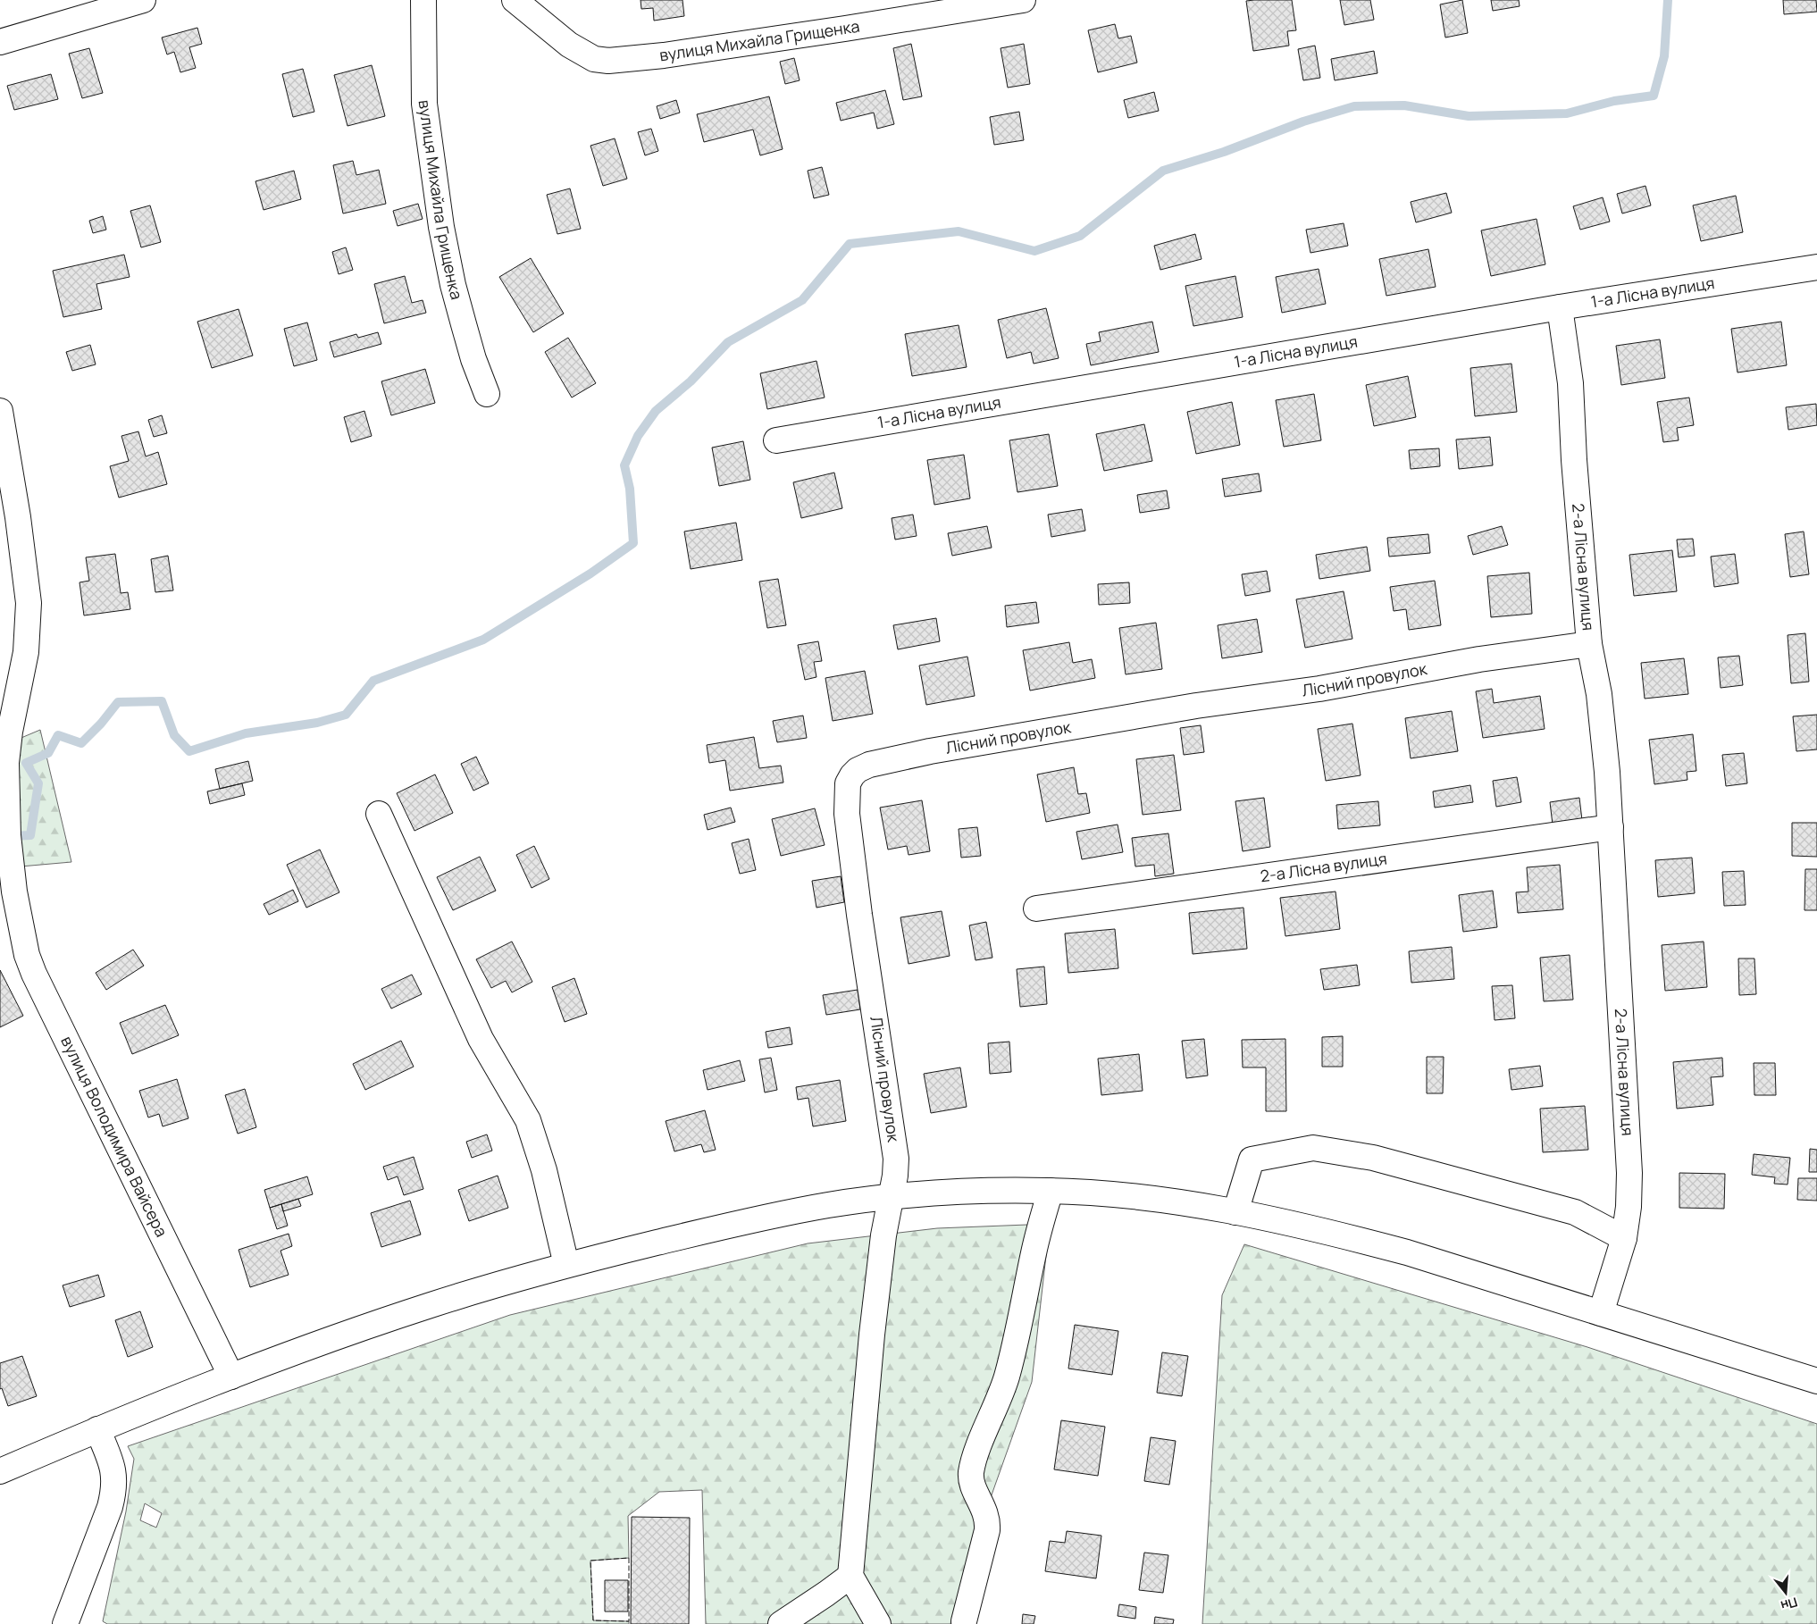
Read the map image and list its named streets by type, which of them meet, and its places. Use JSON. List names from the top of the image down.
{
  "streets": {
    "street": [
      "вулиця Михайла Грищенка",
      "1-а Лісна вулиця",
      "2-а Лісна вулиця",
      "Лісний провулок",
      "вулиця Володимира Вайсера"
    ]
  },
  "crossings": [
    ["1-а Лісна вулиця", "2-а Лісна вулиця"],
    ["2-а Лісна вулиця", "Лісний провулок"]
  ],
  "north": "bottom"
}
